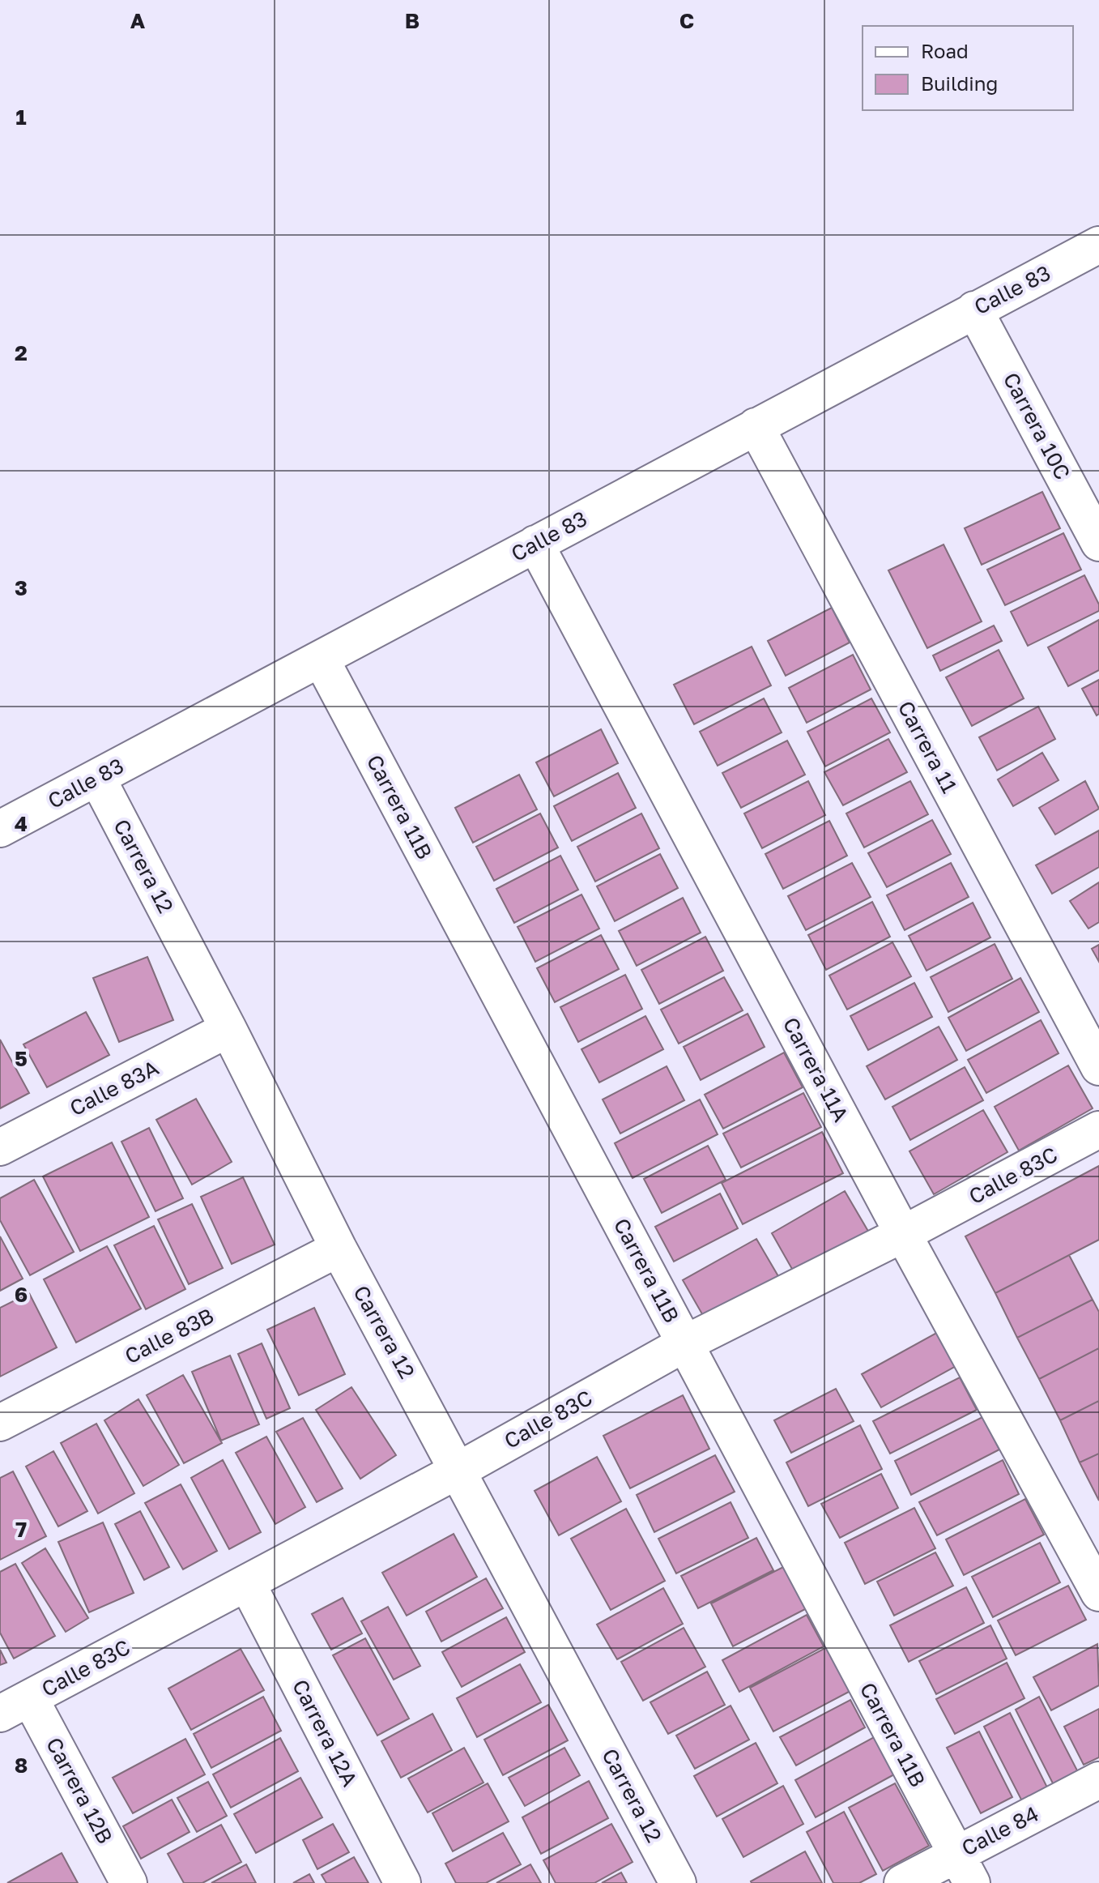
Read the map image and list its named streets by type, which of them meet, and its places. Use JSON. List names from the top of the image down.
{
  "streets": {
    "street": [
      "Calle 83",
      "Carrera 10C",
      "Carrera 11",
      "Carrera 11B",
      "Carrera 12",
      "Carrera 11A",
      "Calle 83A",
      "Calle 83C",
      "Calle 83B",
      "Carrera 12A",
      "Carrera 12B",
      "Calle 84"
    ]
  },
  "crossings": [
    ["Calle 83", "Carrera 10C"],
    ["Calle 83", "Carrera 11"],
    ["Calle 83", "Carrera 11B"],
    ["Calle 83", "Carrera 12"],
    ["Calle 83", "Carrera 11A"],
    ["Carrera 11B", "Calle 83C"],
    ["Carrera 11B", "Calle 84"],
    ["Carrera 12", "Calle 83A"],
    ["Carrera 12", "Calle 83C"],
    ["Carrera 12", "Calle 83B"],
    ["Carrera 11A", "Calle 83C"],
    ["Calle 83C", "Carrera 12A"],
    ["Calle 83C", "Carrera 12B"]
  ],
  "legend": ["Road", "Building"],
  "grid": {
    "columns": ["A", "B", "C"],
    "rows": [
      "1",
      "2",
      "3",
      "4",
      "5",
      "6",
      "7",
      "8"
    ]
  }
}
